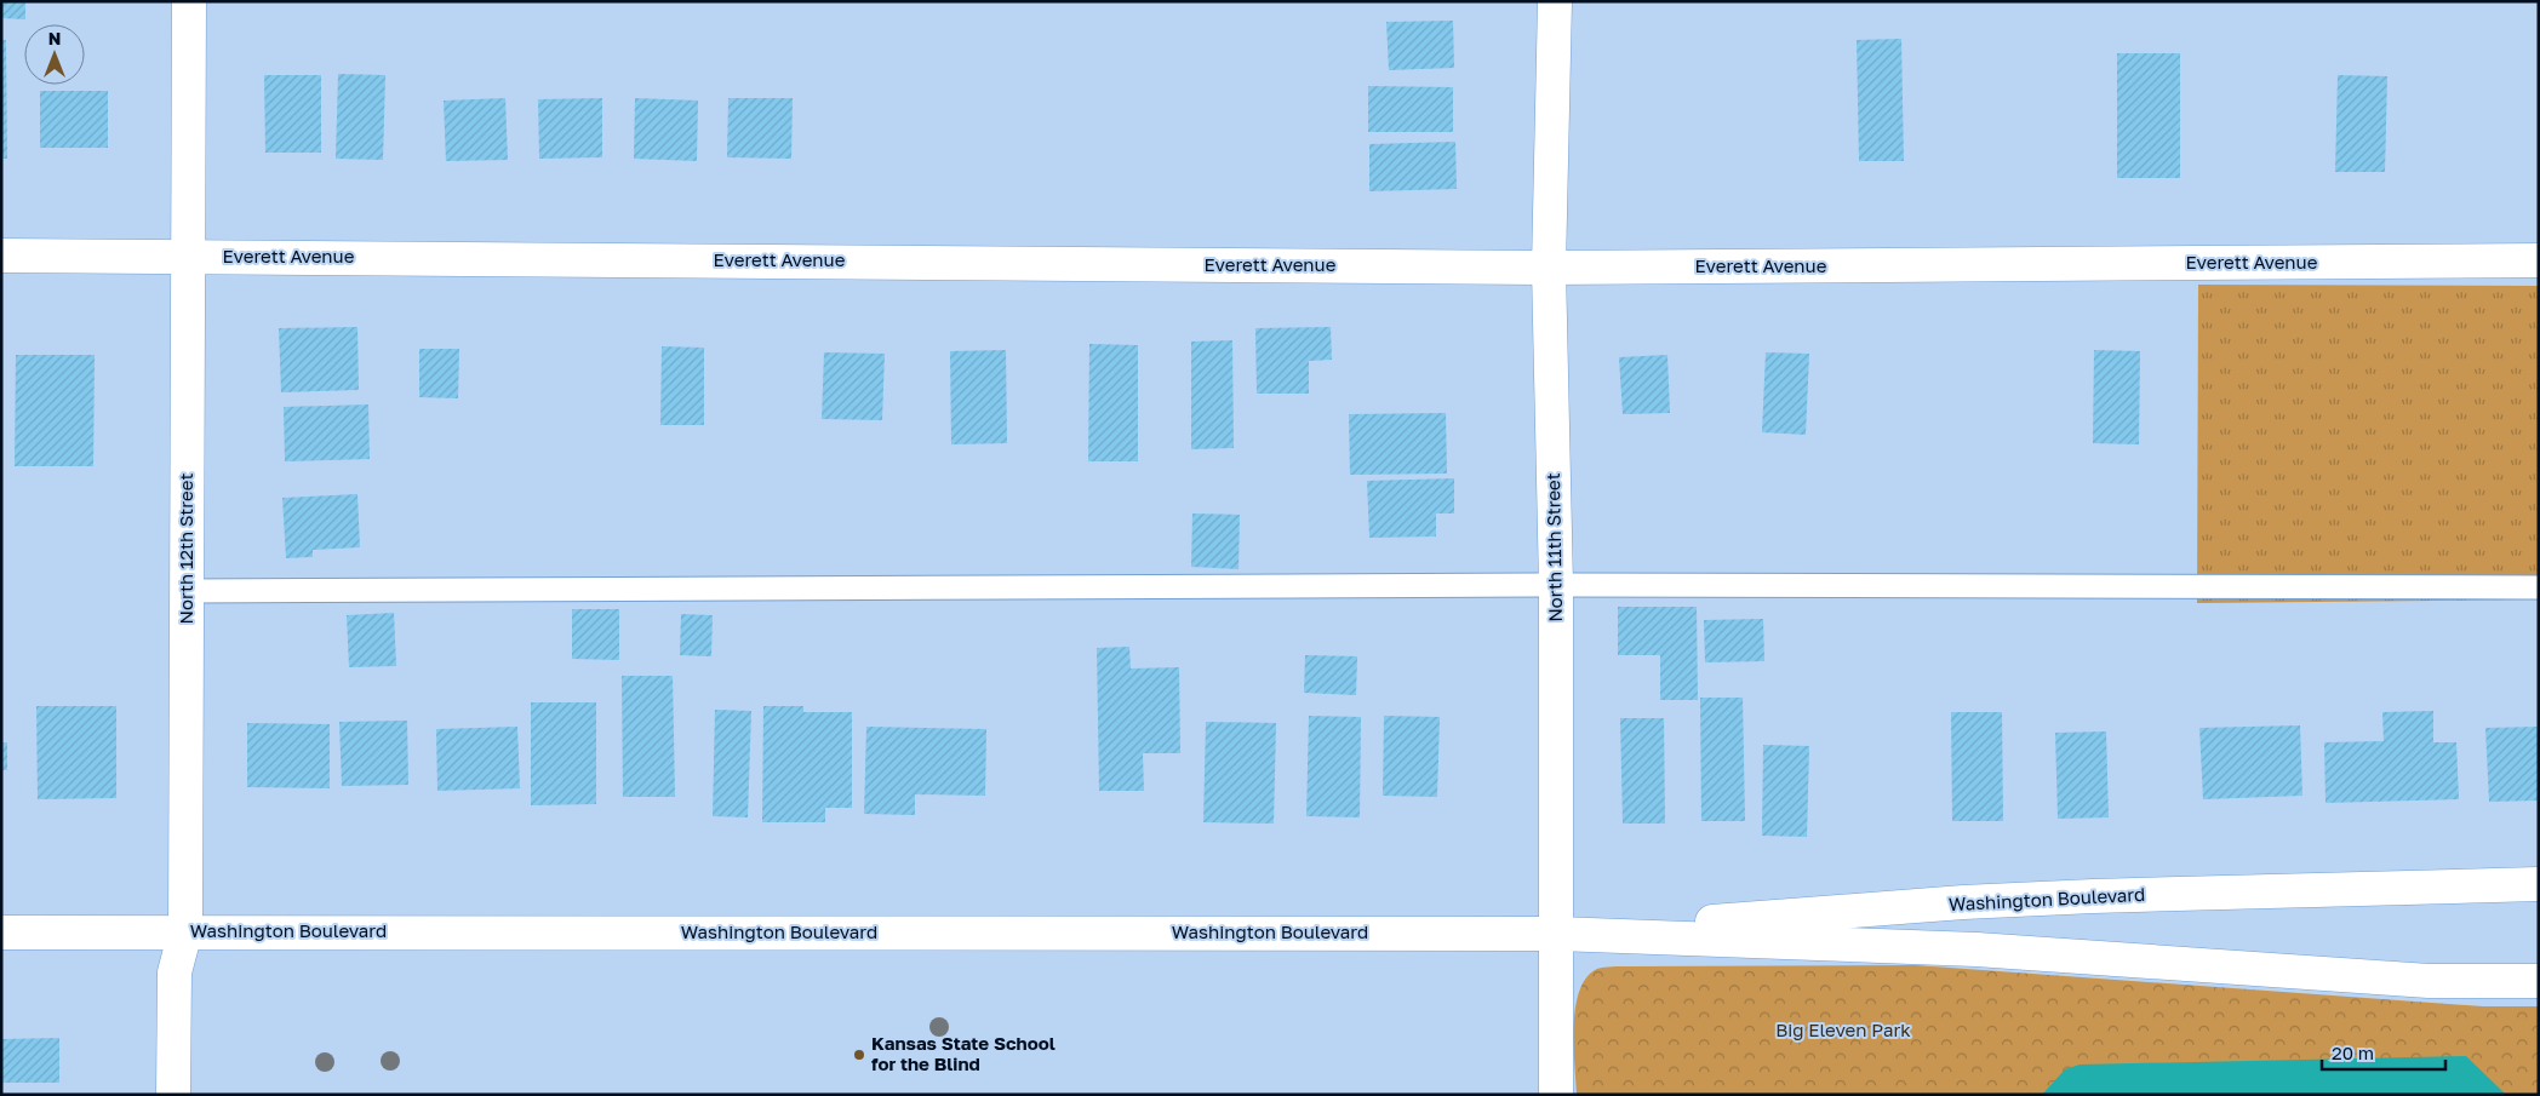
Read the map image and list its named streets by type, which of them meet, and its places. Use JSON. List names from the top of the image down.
{
  "streets": {
    "street": [
      "Everett Avenue",
      "North 11th Street",
      "North 12th Street",
      "Washington Boulevard"
    ]
  },
  "crossings": [
    ["Everett Avenue", "North 11th Street"],
    ["Everett Avenue", "North 12th Street"],
    ["North 11th Street", "Washington Boulevard"],
    ["North 12th Street", "Washington Boulevard"]
  ],
  "parks": ["Big Eleven Park"],
  "places": ["Kansas State School for the Blind"],
  "scale_bar": "20 m",
  "north": "top"
}
